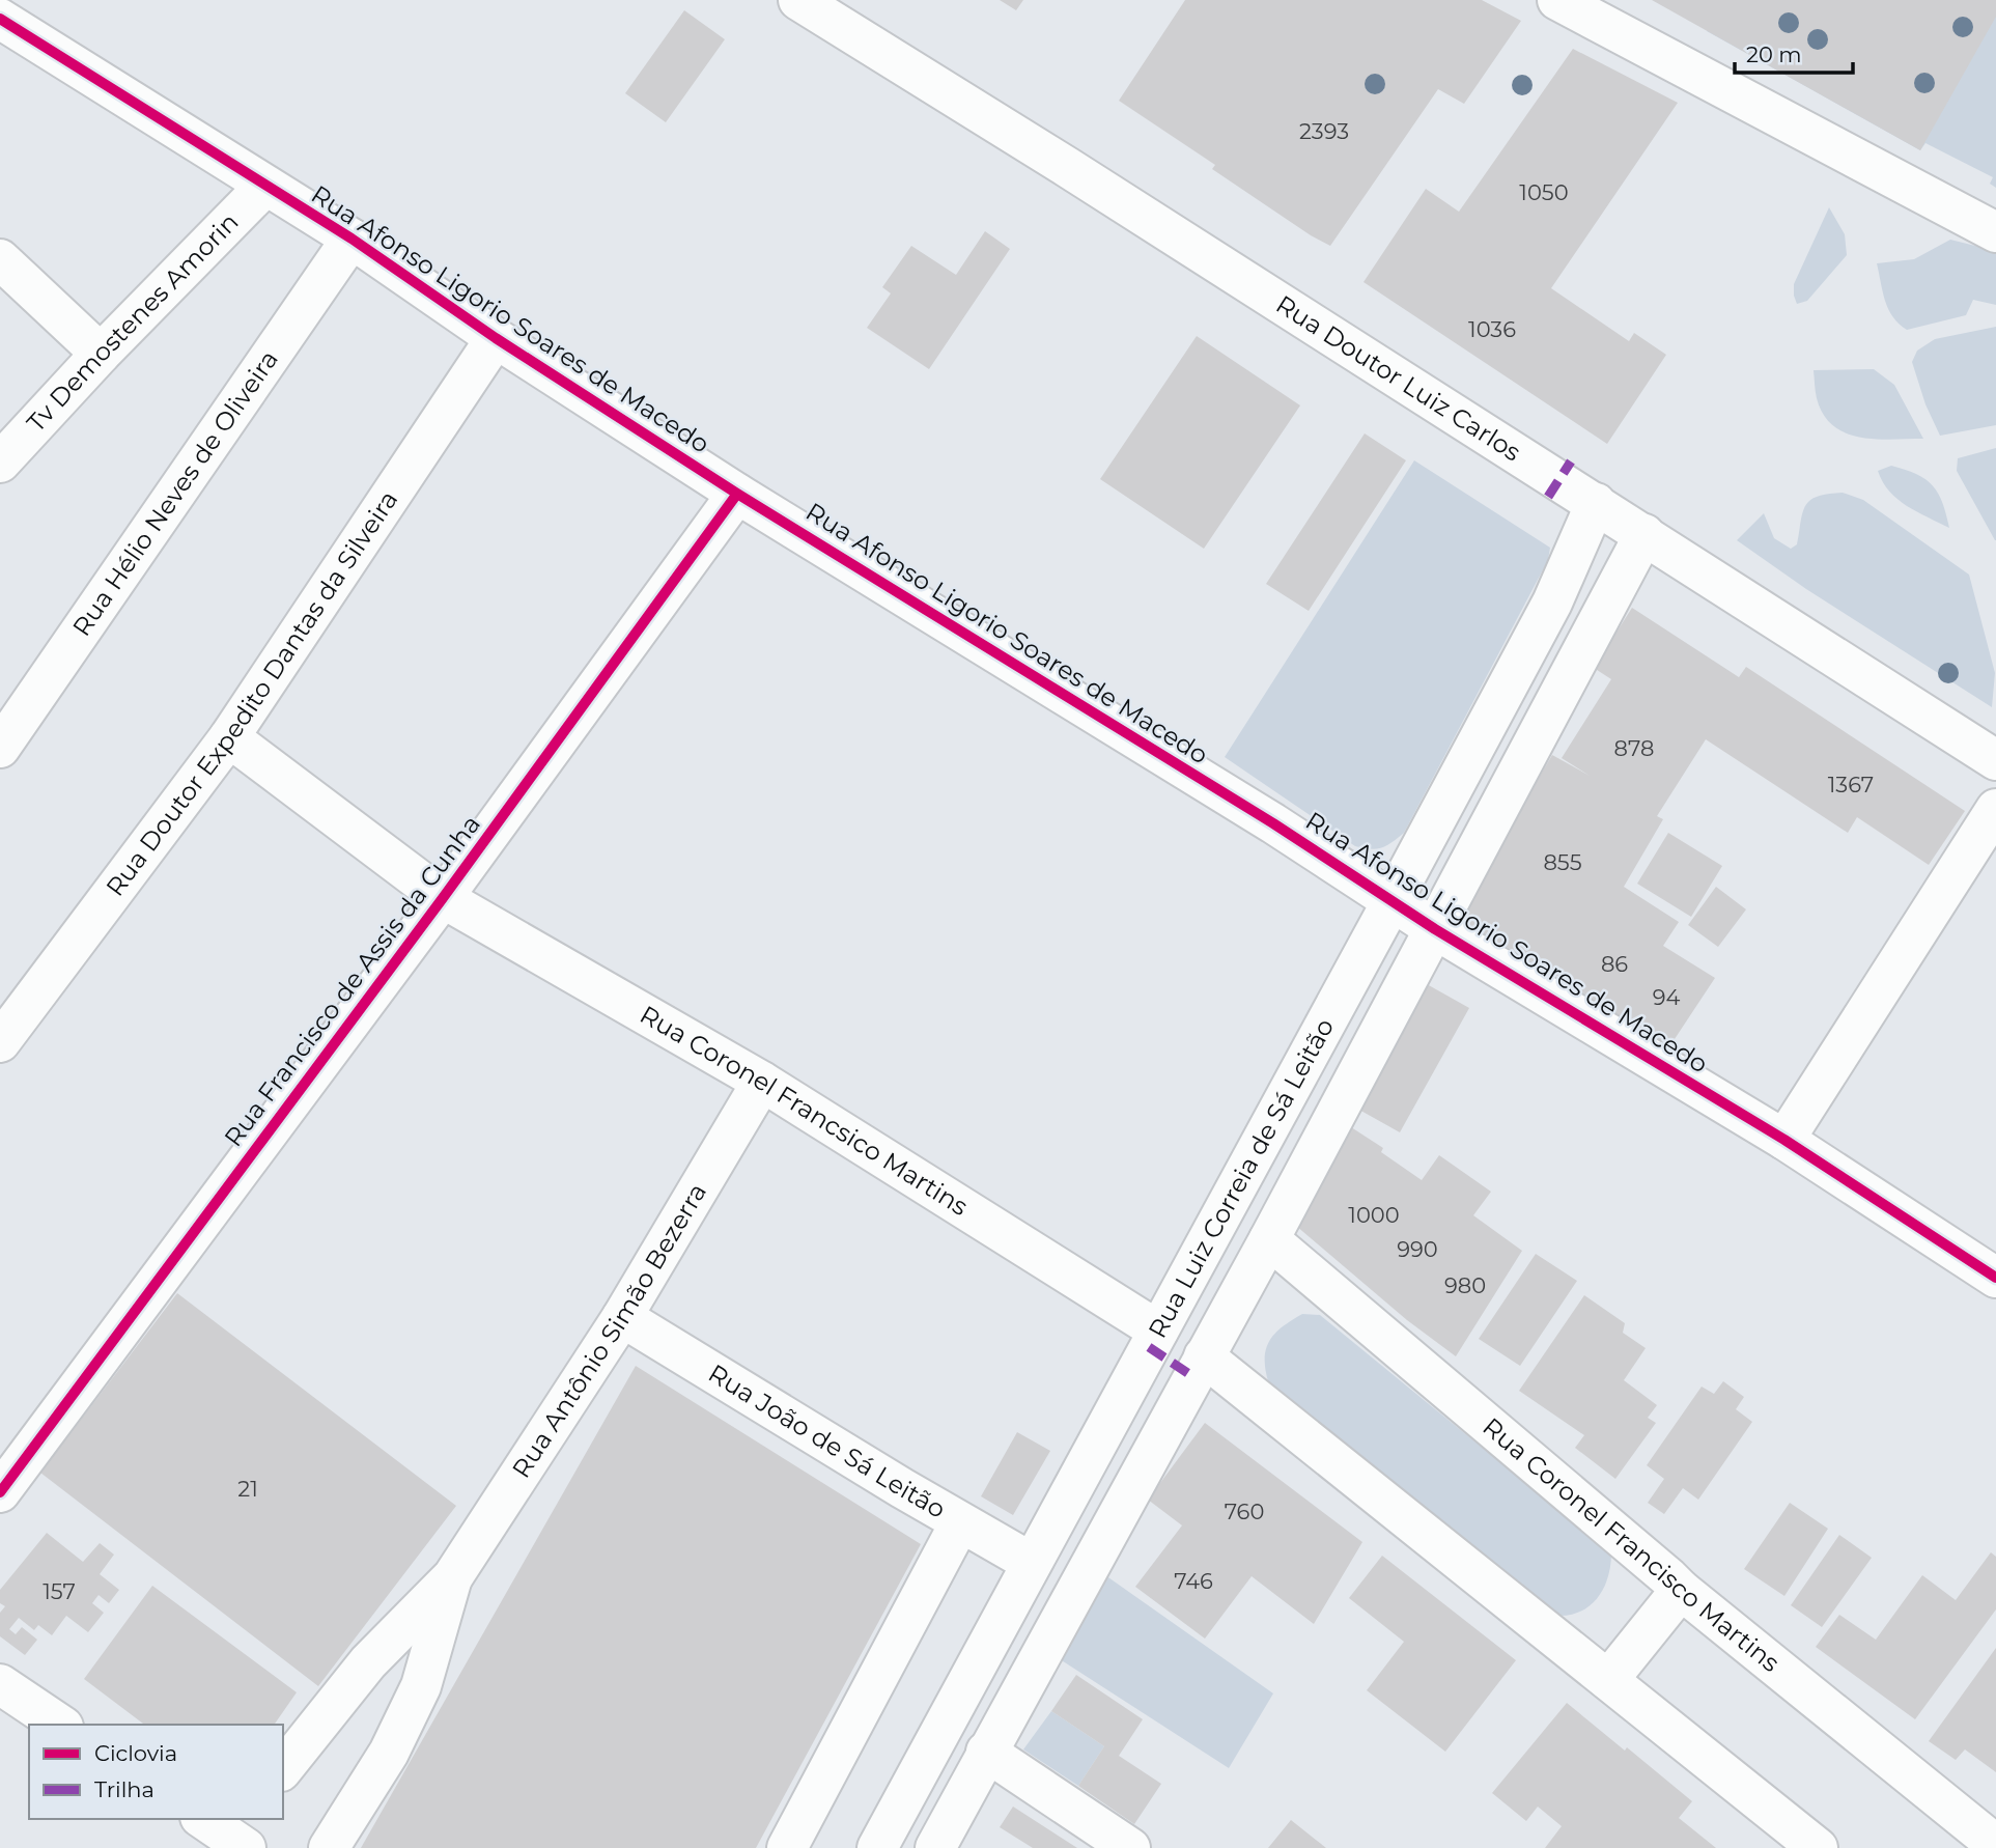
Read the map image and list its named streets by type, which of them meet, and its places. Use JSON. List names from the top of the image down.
{
  "streets": {
    "street": [
      "Rua Afonso Ligorio Soares de Macedo",
      "Tv Demostenes Amorin",
      "Rua Doutor Luiz Carlos",
      "Rua Hélio Neves de Oliveira",
      "Rua Doutor Expedito Dantas da Silveira",
      "Rua Francisco de Assis da Cunha",
      "Rua Coronel Francsico Martins",
      "Rua Luiz Correia de Sá Leitão",
      "Rua Antônio Simão Bezerra",
      "Rua João de Sá Leitão",
      "Rua Coronel Francisco Martins"
    ]
  },
  "crossings": [
    ["Rua Afonso Ligorio Soares de Macedo", "Tv Demostenes Amorin"],
    ["Rua Afonso Ligorio Soares de Macedo", "Rua Hélio Neves de Oliveira"],
    ["Rua Afonso Ligorio Soares de Macedo", "Rua Doutor Expedito Dantas da Silveira"],
    ["Rua Afonso Ligorio Soares de Macedo", "Rua Francisco de Assis da Cunha"],
    ["Rua Afonso Ligorio Soares de Macedo", "Rua Luiz Correia de Sá Leitão"],
    ["Rua Doutor Luiz Carlos", "Rua Luiz Correia de Sá Leitão"],
    ["Rua Francisco de Assis da Cunha", "Rua Coronel Francsico Martins"],
    ["Rua Coronel Francsico Martins", "Rua Luiz Correia de Sá Leitão"],
    ["Rua Coronel Francsico Martins", "Rua Antônio Simão Bezerra"],
    ["Rua Luiz Correia de Sá Leitão", "Rua João de Sá Leitão"],
    ["Rua Luiz Correia de Sá Leitão", "Rua Coronel Francisco Martins"],
    ["Rua Antônio Simão Bezerra", "Rua João de Sá Leitão"]
  ],
  "house_numbers": [
    "2393",
    "1050",
    "1036",
    "878",
    "1367",
    "855",
    "86",
    "94",
    "1000",
    "990",
    "980",
    "21",
    "760",
    "746",
    "157"
  ],
  "legend": ["Ciclovia", "Trilha"],
  "scale_bar": "20 m"
}
